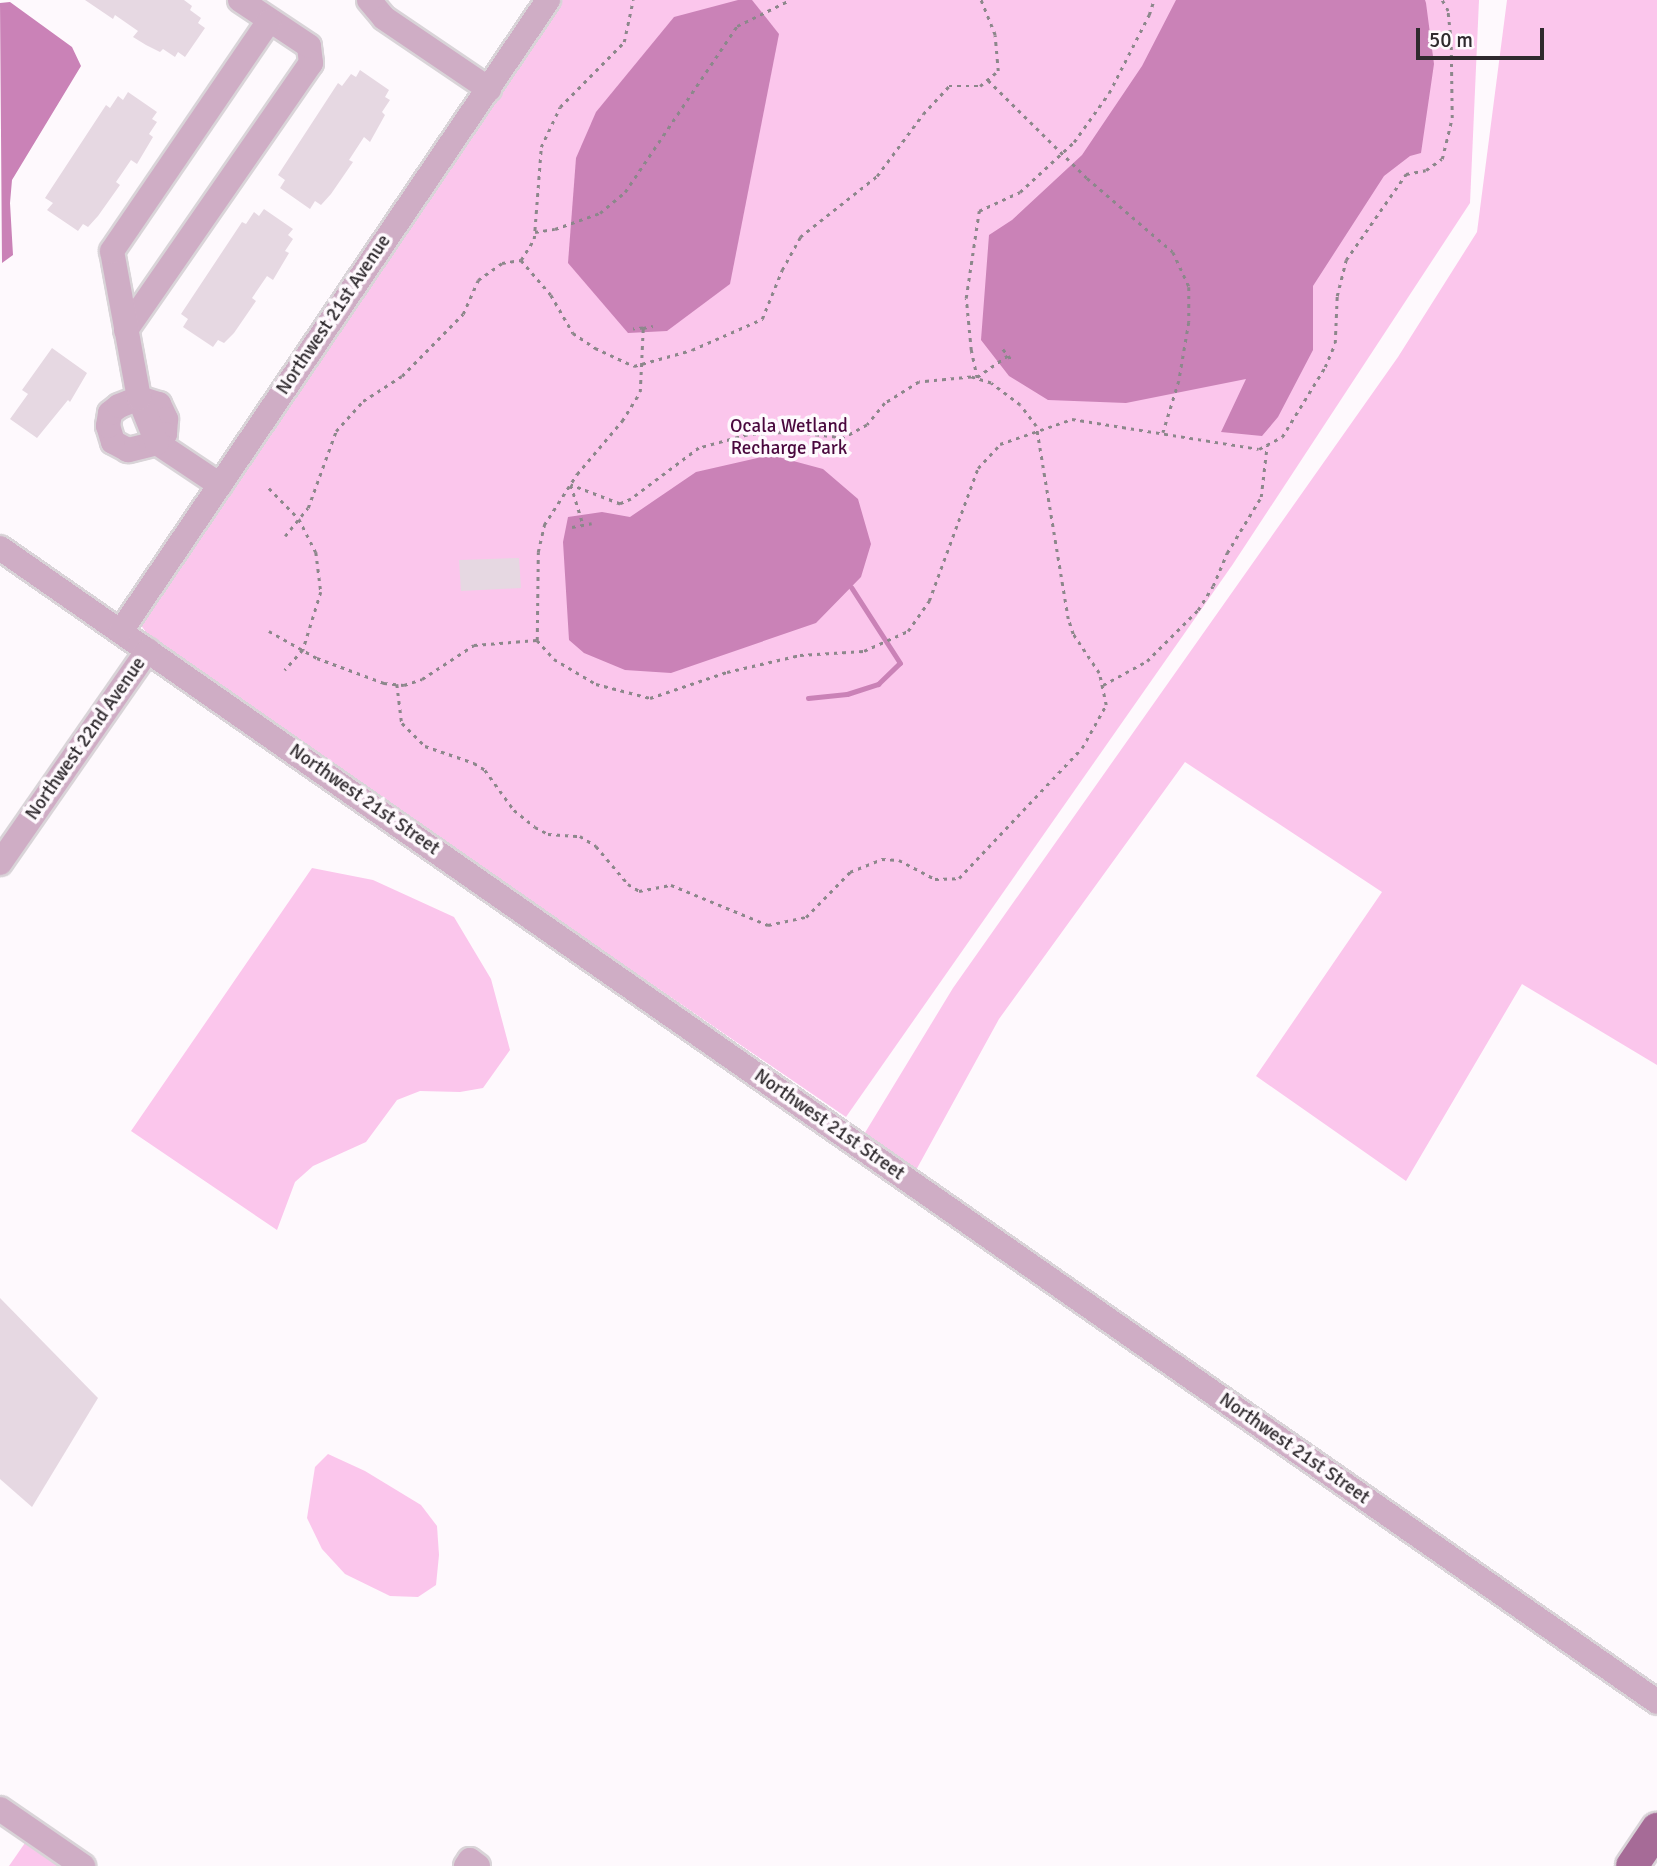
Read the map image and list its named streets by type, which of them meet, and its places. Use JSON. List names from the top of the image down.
{
  "streets": {
    "street": ["Northwest 21st Avenue", "Northwest 22nd Avenue", "Northwest 21st Street"]
  },
  "crossings": [
    ["Northwest 21st Avenue", "Northwest 21st Street"],
    ["Northwest 22nd Avenue", "Northwest 21st Street"]
  ],
  "parks": ["Ocala Wetland Recharge Park"],
  "scale_bar": "50 m"
}
